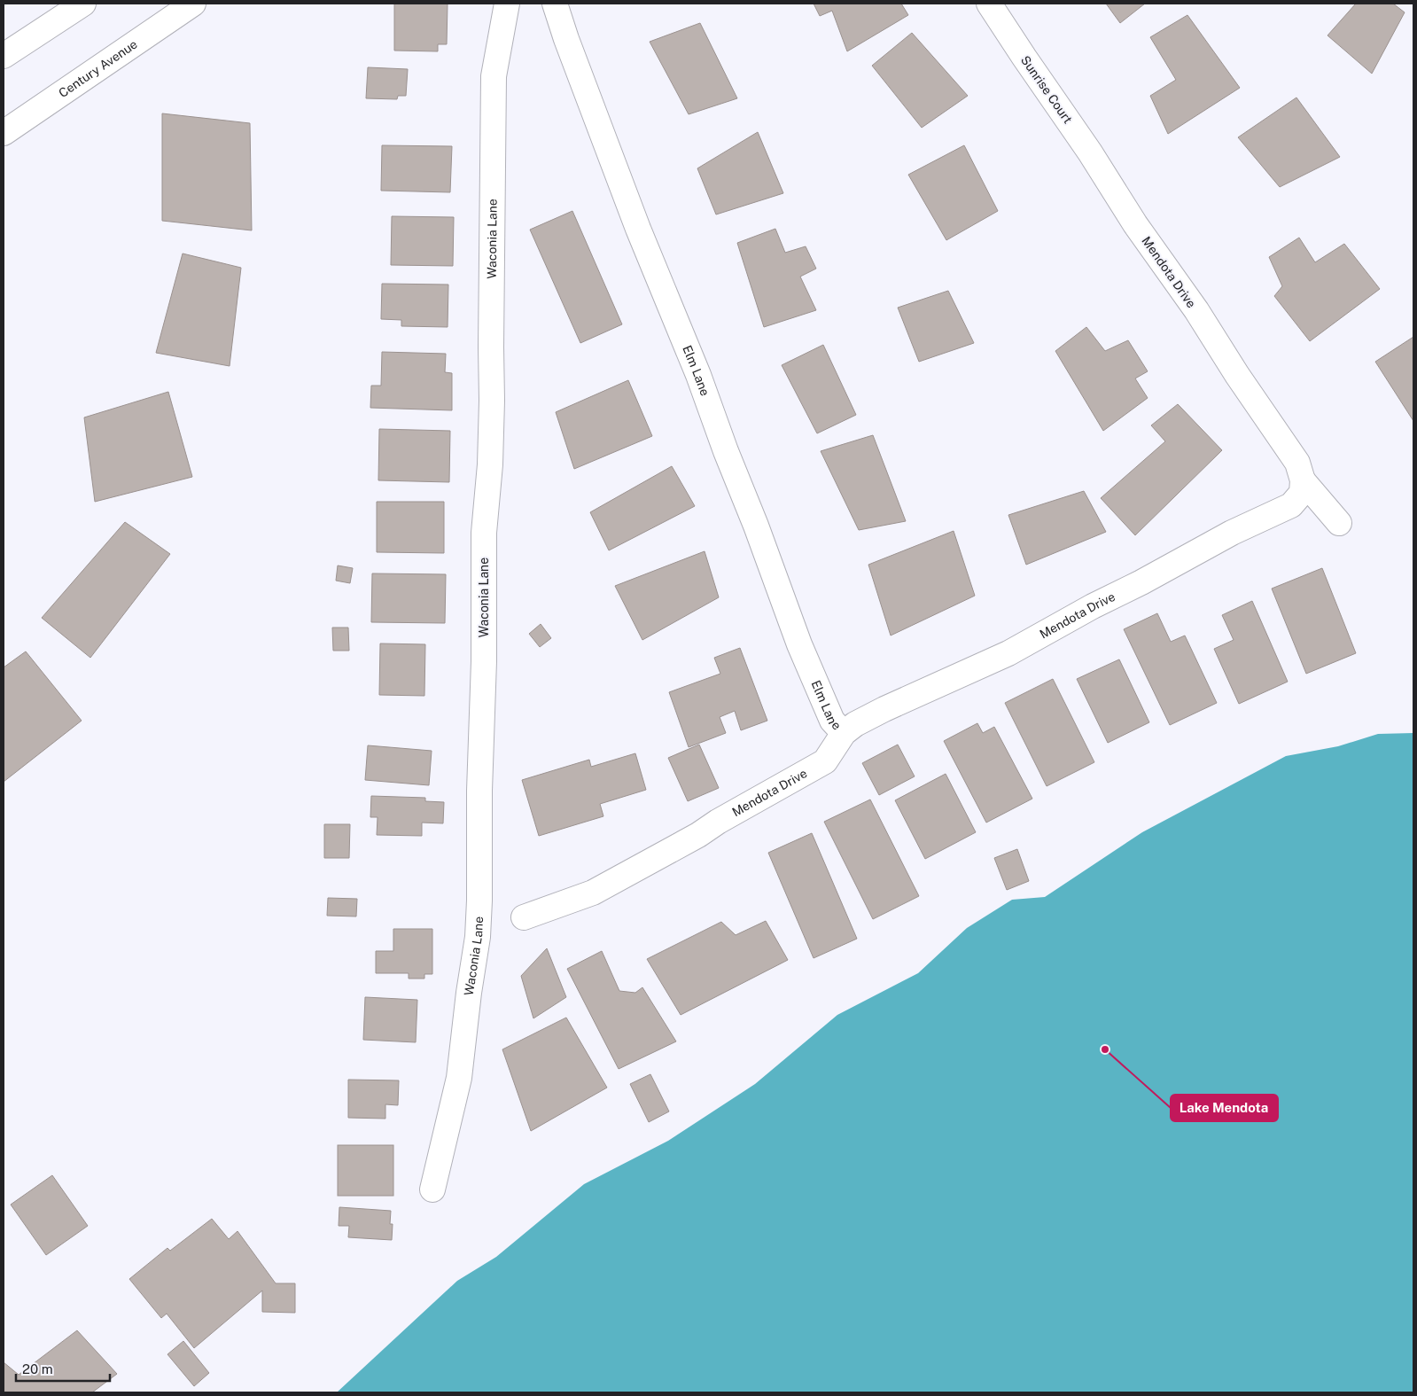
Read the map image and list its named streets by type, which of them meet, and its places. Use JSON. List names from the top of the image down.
{
  "streets": {
    "street": [
      "Century Avenue",
      "Sunrise Court",
      "Waconia Lane",
      "Mendota Drive",
      "Elm Lane"
    ]
  },
  "crossings": [
    ["Sunrise Court", "Mendota Drive"],
    ["Mendota Drive", "Elm Lane"]
  ],
  "places": ["Lake Mendota"],
  "scale_bar": "20 m"
}
